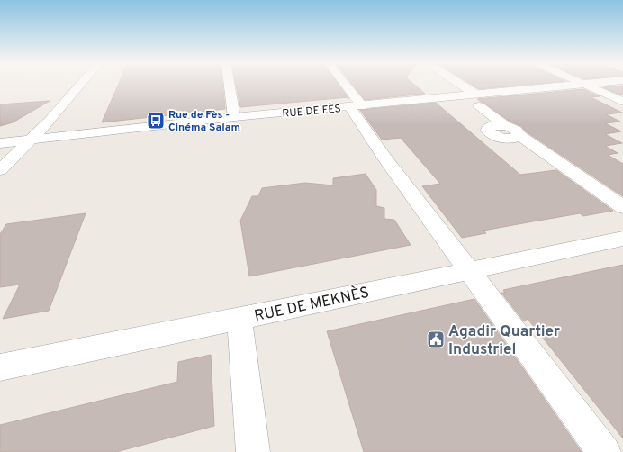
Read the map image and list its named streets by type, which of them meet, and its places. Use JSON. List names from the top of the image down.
{
  "streets": {
    "street": ["RUE DE FÈS", "RUE DE MEKNÈS"]
  },
  "places": {
    "bus stop": ["Rue de Fès - Cinéma Salam"],
    "public building": ["Agadir Quartier Industriel"]
  }
}
